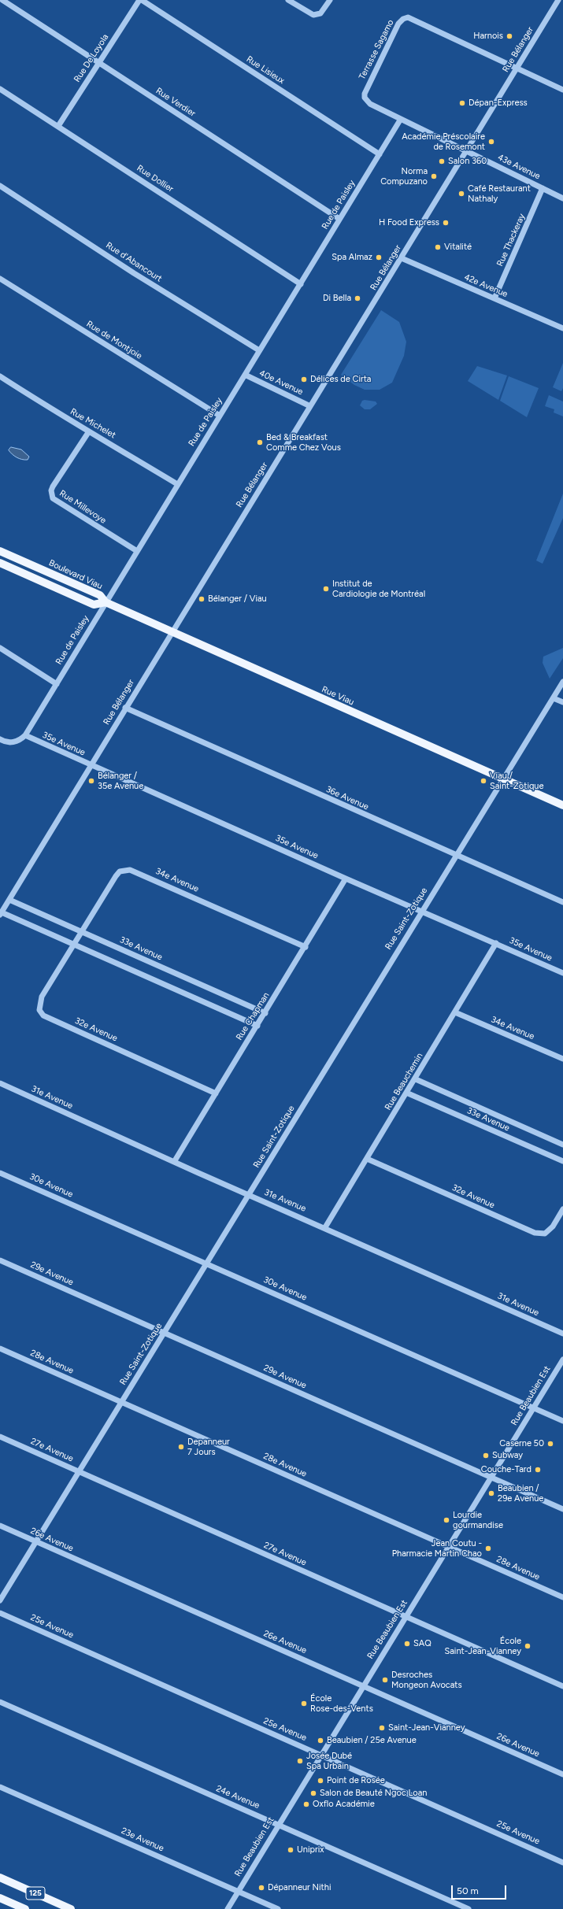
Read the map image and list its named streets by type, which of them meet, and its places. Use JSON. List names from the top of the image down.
{
  "streets": {
    "main road": ["Boulevard Viau", "Rue Viau", "125"],
    "street": [
      "Terrasse Sagamo",
      "Rue Bélanger",
      "Rue De Loyola",
      "Rue Lisieux",
      "Rue Verdier",
      "43e Avenue",
      "Rue Dollier",
      "Rue de Paisley",
      "Rue Thackeray",
      "Rue d'Abancourt",
      "42e Avenue",
      "Rue de Montjoie",
      "40e Avenue",
      "Rue Michelet",
      "Rue Millevoye",
      "35e Avenue",
      "36e Avenue",
      "34e Avenue",
      "Rue Saint-Zotique",
      "33e Avenue",
      "Rue Chapman",
      "32e Avenue",
      "Rue Beauchemin",
      "31e Avenue",
      "30e Avenue",
      "29e Avenue",
      "28e Avenue",
      "Rue Beaubien Est",
      "27e Avenue",
      "26e Avenue",
      "25e Avenue",
      "24e Avenue",
      "23e Avenue"
    ]
  },
  "crossings": [
    ["Terrasse Sagamo", "Rue Bélanger"],
    ["Terrasse Sagamo", "43e Avenue"],
    ["Terrasse Sagamo", "Rue de Paisley"],
    ["Rue Bélanger", "43e Avenue"],
    ["Rue Bélanger", "42e Avenue"],
    ["Rue Bélanger", "40e Avenue"],
    ["Rue Bélanger", "Rue Viau"],
    ["Rue Bélanger", "35e Avenue"],
    ["Rue Bélanger", "36e Avenue"],
    ["Rue Bélanger", "33e Avenue"],
    ["Rue De Loyola", "Rue Verdier"],
    ["Rue De Loyola", "Rue Dollier"],
    ["Rue Lisieux", "Rue de Paisley"],
    ["Rue Verdier", "Rue de Paisley"],
    ["43e Avenue", "Rue Thackeray"],
    ["Rue Dollier", "Rue de Paisley"],
    ["Rue de Paisley", "Rue d'Abancourt"],
    ["Rue de Paisley", "Rue de Montjoie"],
    ["Rue de Paisley", "40e Avenue"],
    ["Rue de Paisley", "Rue Michelet"],
    ["Rue de Paisley", "Rue Millevoye"],
    ["Rue de Paisley", "Boulevard Viau"],
    ["Rue de Paisley", "Rue Viau"],
    ["Rue de Paisley", "35e Avenue"],
    ["Rue Thackeray", "42e Avenue"],
    ["Rue Michelet", "Rue Millevoye"],
    ["Boulevard Viau", "Rue Viau"],
    ["Rue Viau", "Rue Saint-Zotique"],
    ["35e Avenue", "Rue Saint-Zotique"],
    ["35e Avenue", "Rue Chapman"],
    ["35e Avenue", "Rue Beauchemin"],
    ["36e Avenue", "Rue Saint-Zotique"],
    ["34e Avenue", "33e Avenue"],
    ["34e Avenue", "Rue Chapman"],
    ["34e Avenue", "32e Avenue"],
    ["34e Avenue", "Rue Beauchemin"],
    ["Rue Saint-Zotique", "31e Avenue"],
    ["Rue Saint-Zotique", "30e Avenue"],
    ["Rue Saint-Zotique", "29e Avenue"],
    ["Rue Saint-Zotique", "28e Avenue"],
    ["Rue Saint-Zotique", "27e Avenue"],
    ["Rue Saint-Zotique", "26e Avenue"],
    ["33e Avenue", "Rue Chapman"],
    ["33e Avenue", "Rue Beauchemin"],
    ["Rue Chapman", "32e Avenue"],
    ["Rue Chapman", "31e Avenue"],
    ["32e Avenue", "Rue Beauchemin"],
    ["Rue Beauchemin", "31e Avenue"],
    ["30e Avenue", "Rue Beaubien Est"],
    ["29e Avenue", "Rue Beaubien Est"],
    ["28e Avenue", "Rue Beaubien Est"],
    ["Rue Beaubien Est", "27e Avenue"],
    ["Rue Beaubien Est", "26e Avenue"],
    ["Rue Beaubien Est", "25e Avenue"],
    ["Rue Beaubien Est", "24e Avenue"],
    ["Rue Beaubien Est", "23e Avenue"]
  ],
  "places": [
    "Harnois",
    "Dépan-Express",
    "Académie Préscolaire de Rosemont",
    "Salon 360",
    "Norma Compuzano",
    "Café Restaurant Nathaly",
    "H Food Express",
    "Vitalité",
    "Spa Almaz",
    "Di Bella",
    "Délices de Cirta",
    "Bed & Breakfast Comme Chez Vous",
    "Institut de Cardiologie de Montréal",
    "Bélanger / Viau",
    "Bélanger / 35e Avenue",
    "Viau / Saint-Zotique",
    "Caserne 50",
    "Depanneur 7 Jours",
    "Subway",
    "Couche-Tard",
    "Beaubien / 29e Avenue",
    "Lourdie gourmandise",
    "Jean Coutu - Pharmacie Martin Chao",
    "SAQ",
    "École Saint-Jean-Vianney",
    "Desroches Mongeon Avocats",
    "École Rose-des-Vents",
    "Saint-Jean-Vianney",
    "Beaubien / 25e Avenue",
    "Josée Dubé Spa Urbain",
    "Point de Rosée",
    "Salon de Beauté Ngoc Loan",
    "Oxflo Académie",
    "Uniprix",
    "Dépanneur Nithi"
  ],
  "scale_bar": "50 m"
}
